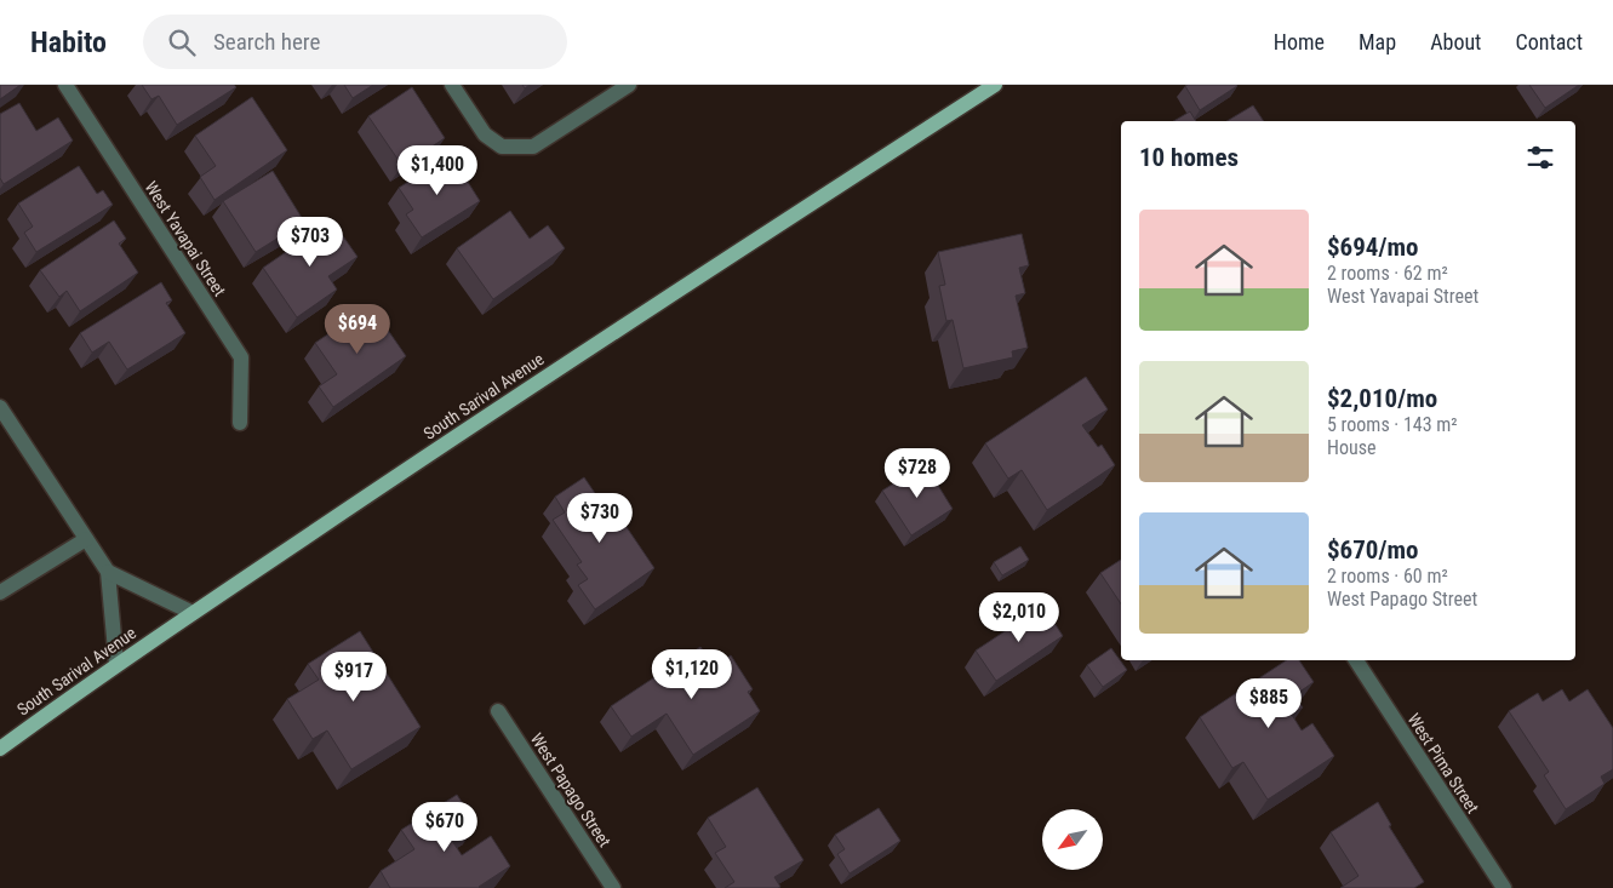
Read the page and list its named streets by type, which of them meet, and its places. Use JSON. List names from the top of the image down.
{
  "streets": {
    "main road": ["South Sarival Avenue"],
    "street": ["West Yavapai Street", "West Pima Street", "West Papago Street"]
  },
  "north": "bottom left",
  "page": {
    "header": "Habito",
    "search": "Search here",
    "nav": [
      "Home",
      "Map",
      "About",
      "Contact"
    ],
    "heading": "10 homes",
    "price": [
      "$1,400",
      "$703",
      "$694",
      "$728",
      "$730",
      "$2,010",
      "$1,120",
      "$917",
      "$885",
      "$670"
    ],
    "list": [
      {
        "name": "$694/mo",
        "note": "2 rooms · 62 m² · West Yavapai Street"
      },
      {
        "name": "$2,010/mo",
        "note": "5 rooms · 143 m² · House"
      },
      {
        "name": "$670/mo",
        "note": "2 rooms · 60 m² · West Papago Street"
      }
    ]
  }
}
